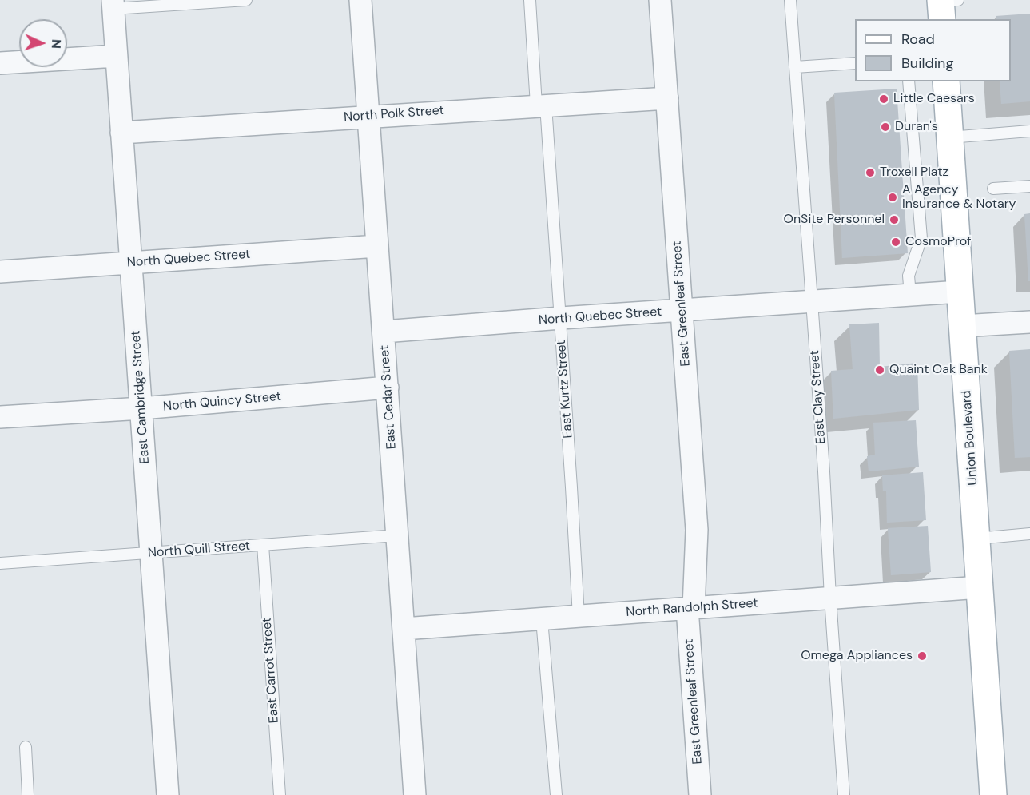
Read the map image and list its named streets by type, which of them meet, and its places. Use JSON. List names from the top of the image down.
{
  "streets": {
    "main road": ["Union Boulevard"],
    "street": [
      "North Polk Street",
      "North Quebec Street",
      "East Greenleaf Street",
      "East Cambridge Street",
      "East Cedar Street",
      "North Quincy Street",
      "North Randolph Street"
    ],
    "lane": [
      "East Kurtz Street",
      "East Clay Street",
      "North Quill Street",
      "East Carrot Street"
    ]
  },
  "crossings": [
    ["North Polk Street", "East Greenleaf Street"],
    ["North Polk Street", "East Kurtz Street"],
    ["North Polk Street", "East Cambridge Street"],
    ["North Polk Street", "East Cedar Street"],
    ["North Quebec Street", "East Greenleaf Street"],
    ["North Quebec Street", "East Kurtz Street"],
    ["North Quebec Street", "East Cambridge Street"],
    ["North Quebec Street", "East Cedar Street"],
    ["North Quebec Street", "East Clay Street"],
    ["North Quebec Street", "Union Boulevard"],
    ["East Greenleaf Street", "North Randolph Street"],
    ["East Kurtz Street", "North Randolph Street"],
    ["East Cambridge Street", "North Quincy Street"],
    ["East Cambridge Street", "North Quill Street"],
    ["East Cedar Street", "North Quincy Street"],
    ["East Cedar Street", "North Quill Street"],
    ["East Cedar Street", "North Randolph Street"],
    ["East Clay Street", "North Randolph Street"],
    ["Union Boulevard", "North Randolph Street"],
    ["North Quill Street", "East Carrot Street"]
  ],
  "places": [
    "Little Caesars",
    "Duran's",
    "Troxell Platz",
    "A Agency Insurance & Notary",
    "OnSite Personnel",
    "CosmoProf",
    "Quaint Oak Bank",
    "Omega Appliances"
  ],
  "legend": ["Road", "Building"],
  "north": "right"
}
